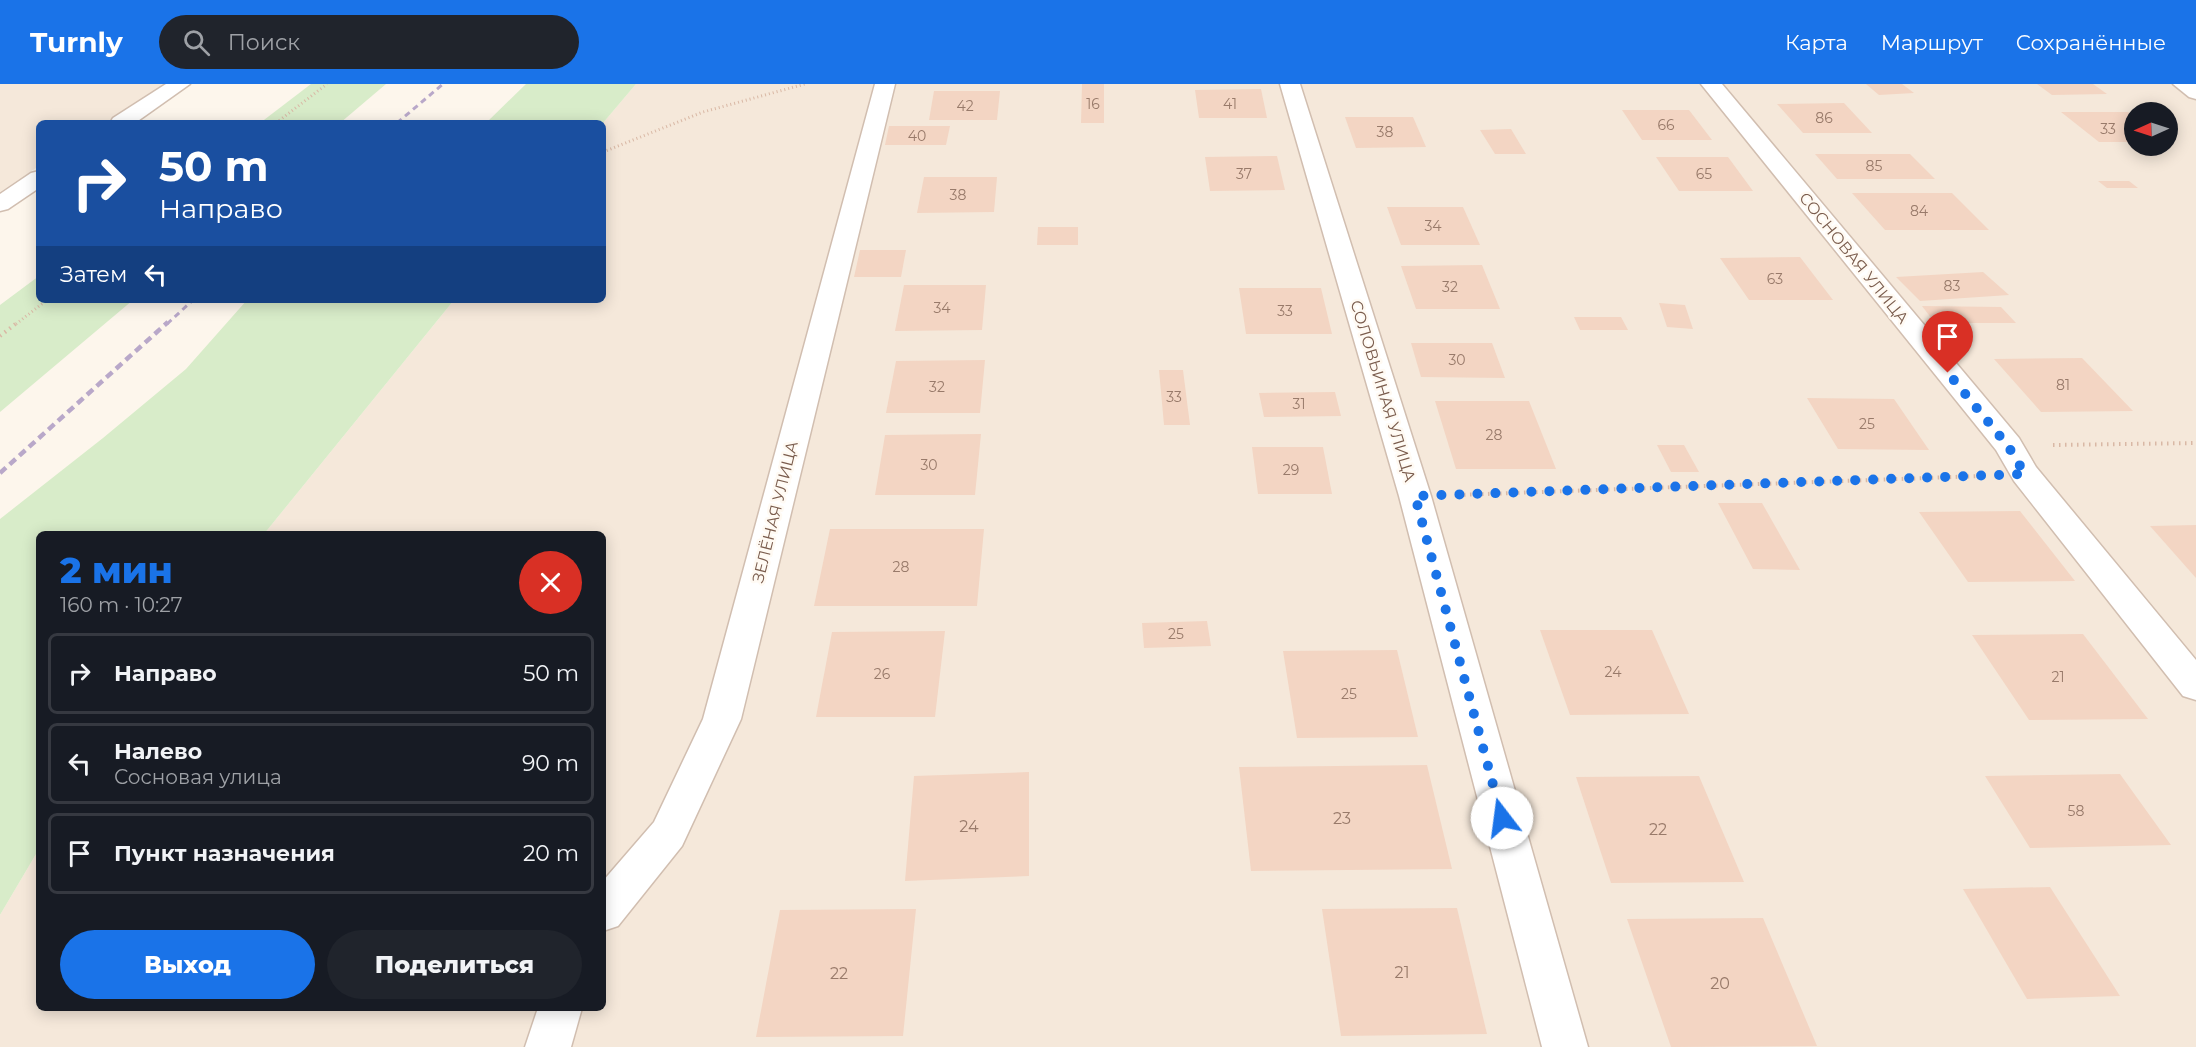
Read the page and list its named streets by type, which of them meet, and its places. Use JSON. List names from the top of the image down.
{
  "streets": {
    "street": ["СОСНОВАЯ УЛИЦА", "СОЛОВЬИНАЯ УЛИЦА", "ЗЕЛЁНАЯ УЛИЦА"]
  },
  "house_numbers": [
    "16",
    "41",
    "42",
    "86",
    "66",
    "33",
    "38",
    "40",
    "85",
    "37",
    "65",
    "38",
    "84",
    "34",
    "63",
    "83",
    "32",
    "34",
    "33",
    "30",
    "81",
    "32",
    "33",
    "31",
    "25",
    "28",
    "30",
    "29",
    "28",
    "25",
    "24",
    "26",
    "21",
    "25",
    "58",
    "23",
    "24",
    "22",
    "21",
    "22",
    "20"
  ],
  "north": "left",
  "page": {
    "header": "Turnly",
    "search": "Поиск",
    "nav": ["Карта", "Маршрут", "Сохранённые"],
    "turn": ["50 m", "Направо"],
    "then": "Затем",
    "heading": ["2 мин", "160 m · 10:27"],
    "list": [
      {
        "name": "Направо",
        "value": "50 m"
      },
      {
        "name": "Налево",
        "note": "Сосновая улица",
        "value": "90 m"
      },
      {
        "name": "Пункт назначения",
        "value": "20 m"
      }
    ],
    "buttons": ["Выход", "Поделиться"]
  }
}
